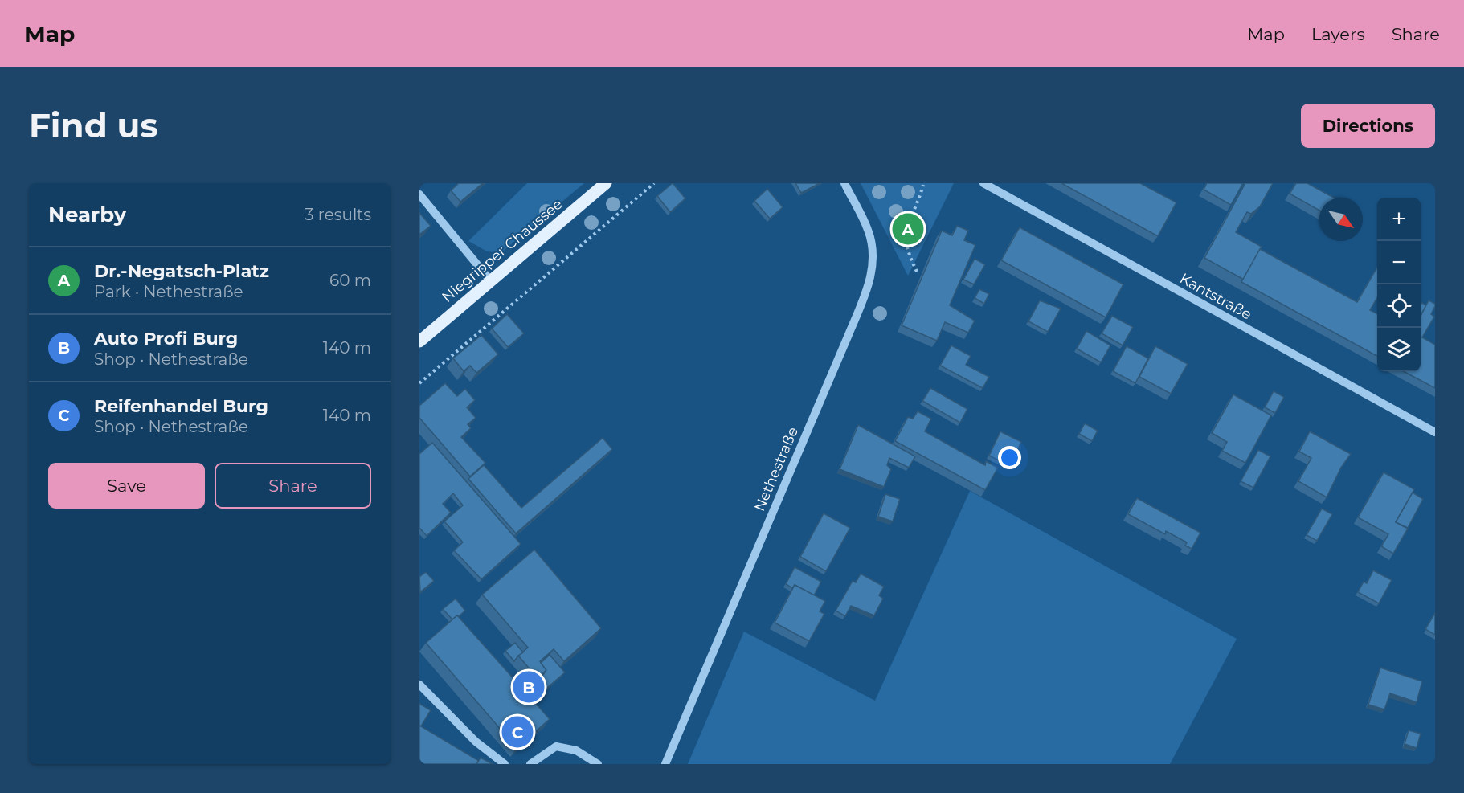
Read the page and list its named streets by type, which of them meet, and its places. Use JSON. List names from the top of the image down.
{
  "streets": {
    "main road": ["Niegripper Chaussee"],
    "street": ["Kantstraße", "Nethestraße"]
  },
  "north": "bottom right",
  "page": {
    "header": "Map",
    "nav": ["Map", "Layers", "Share"],
    "buttons": [
      "Directions",
      ["Save", "Share"]
    ],
    "title": "Find us",
    "heading": ["Nearby", "3 results"],
    "map_buttons": ["+", "−"],
    "pins": ["A", "B", "C"],
    "list": [
      {
        "mark": "A",
        "name": "Dr.-Negatsch-Platz",
        "note": "Park · Nethestraße",
        "value": "60 m"
      },
      {
        "mark": "B",
        "name": "Auto Profi Burg",
        "note": "Shop · Nethestraße",
        "value": "140 m"
      },
      {
        "mark": "C",
        "name": "Reifenhandel Burg",
        "note": "Shop · Nethestraße",
        "value": "140 m"
      }
    ]
  }
}
